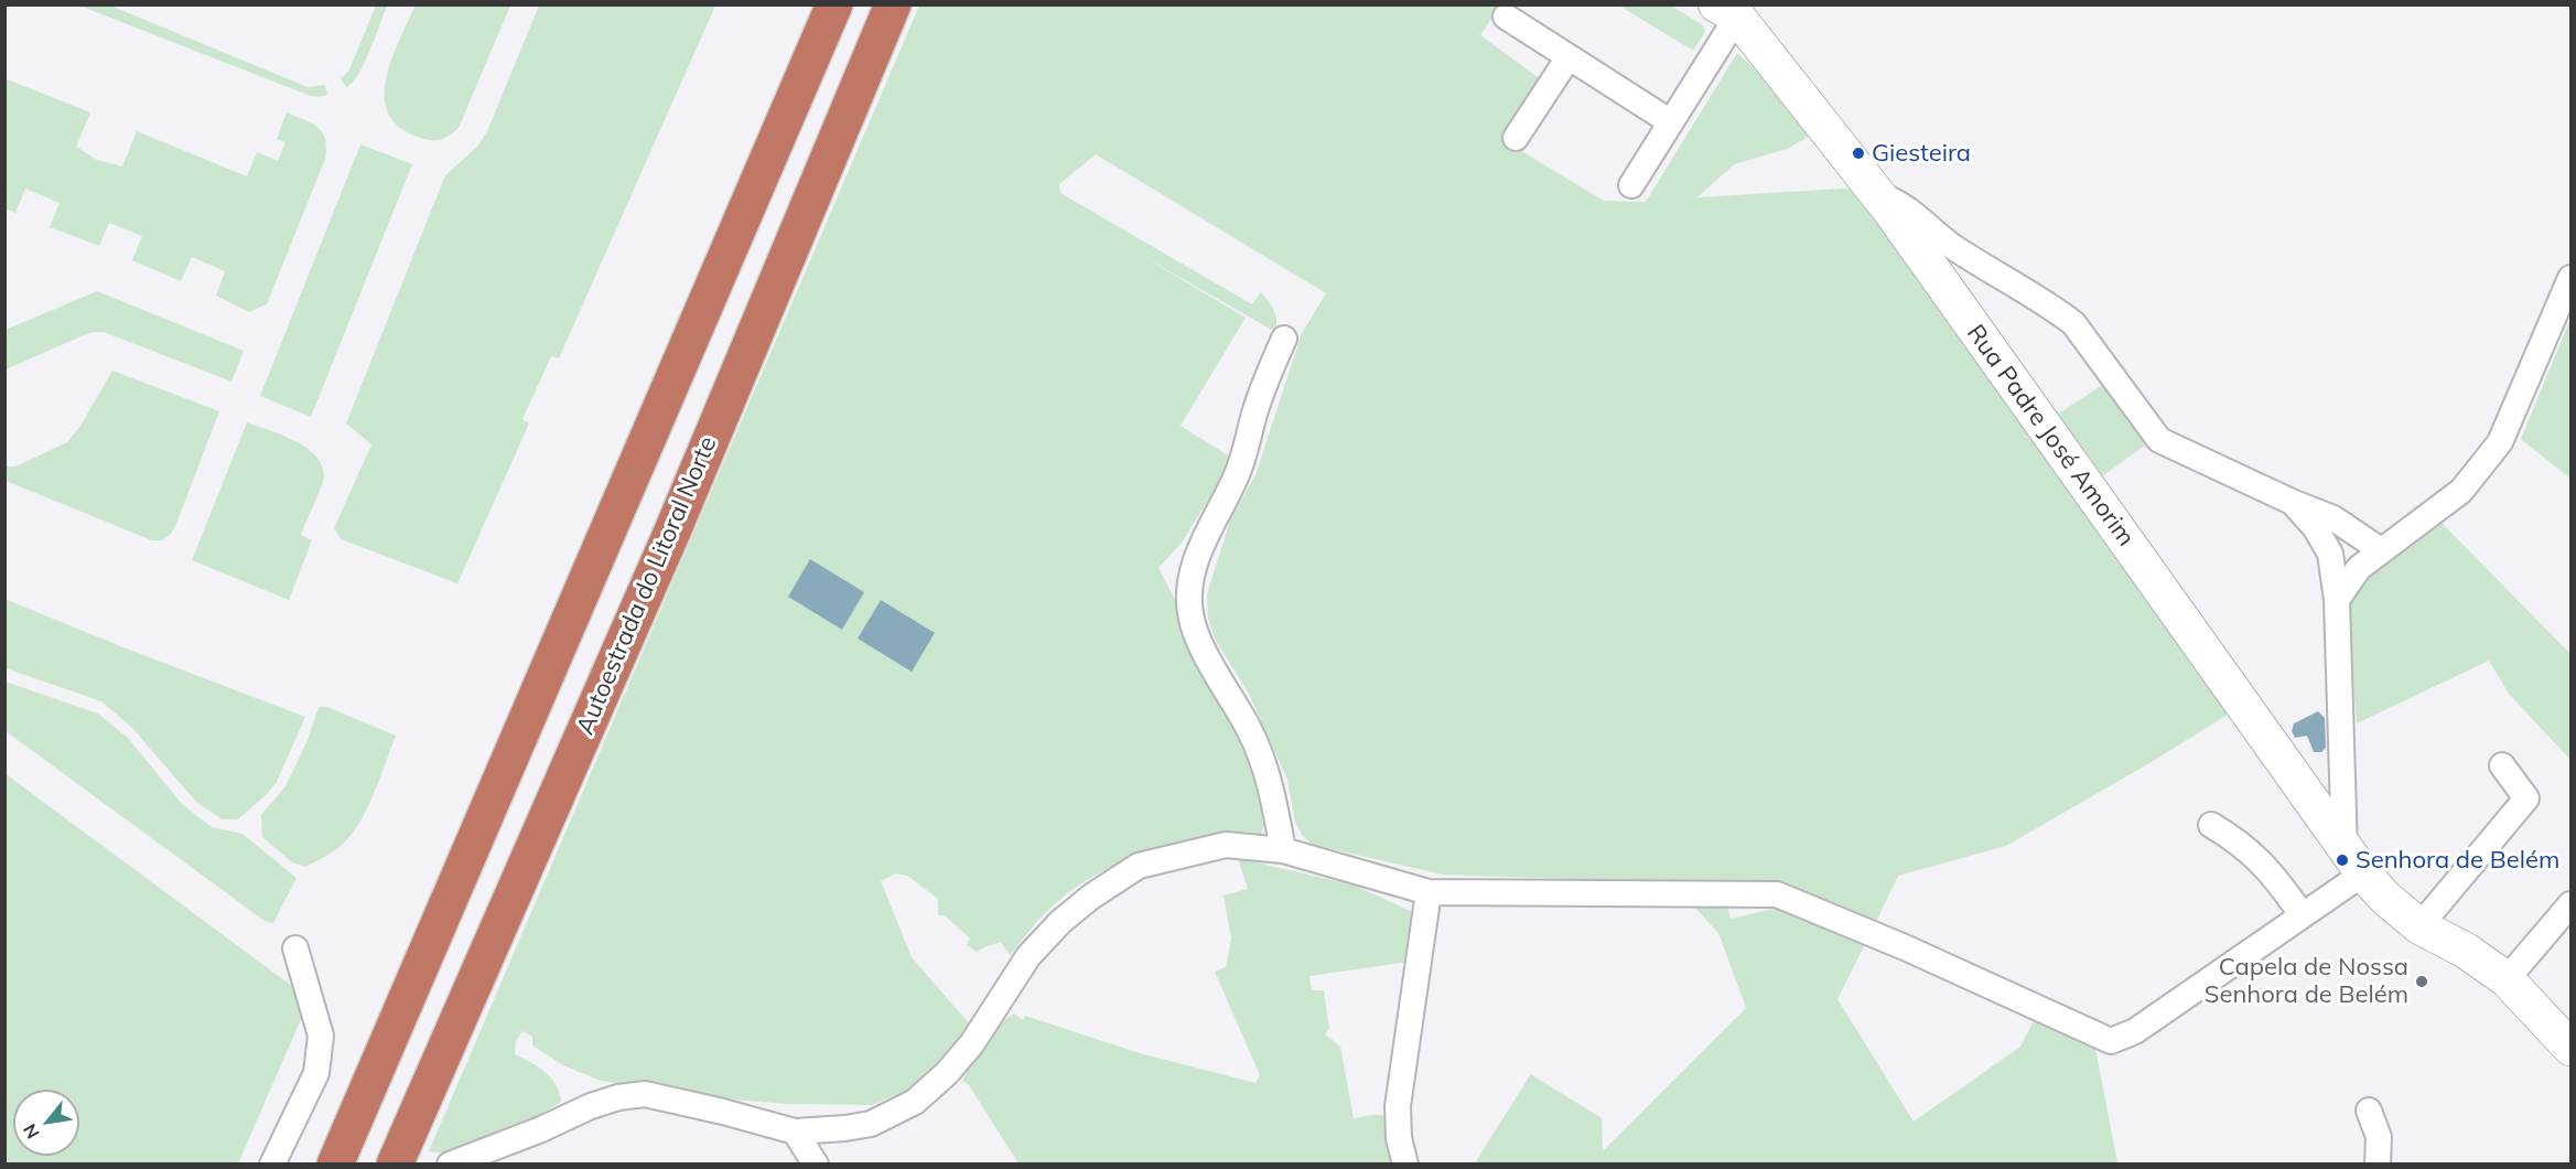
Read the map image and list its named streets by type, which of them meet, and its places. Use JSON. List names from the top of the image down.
{
  "streets": {
    "highway": ["Autoestrada do Litoral Norte"],
    "street": ["Rua Padre José Amorim"]
  },
  "places": ["Giesteira", "Senhora de Belém", "Capela de Nossa Senhora de Belém"],
  "north": "bottom left"
}
